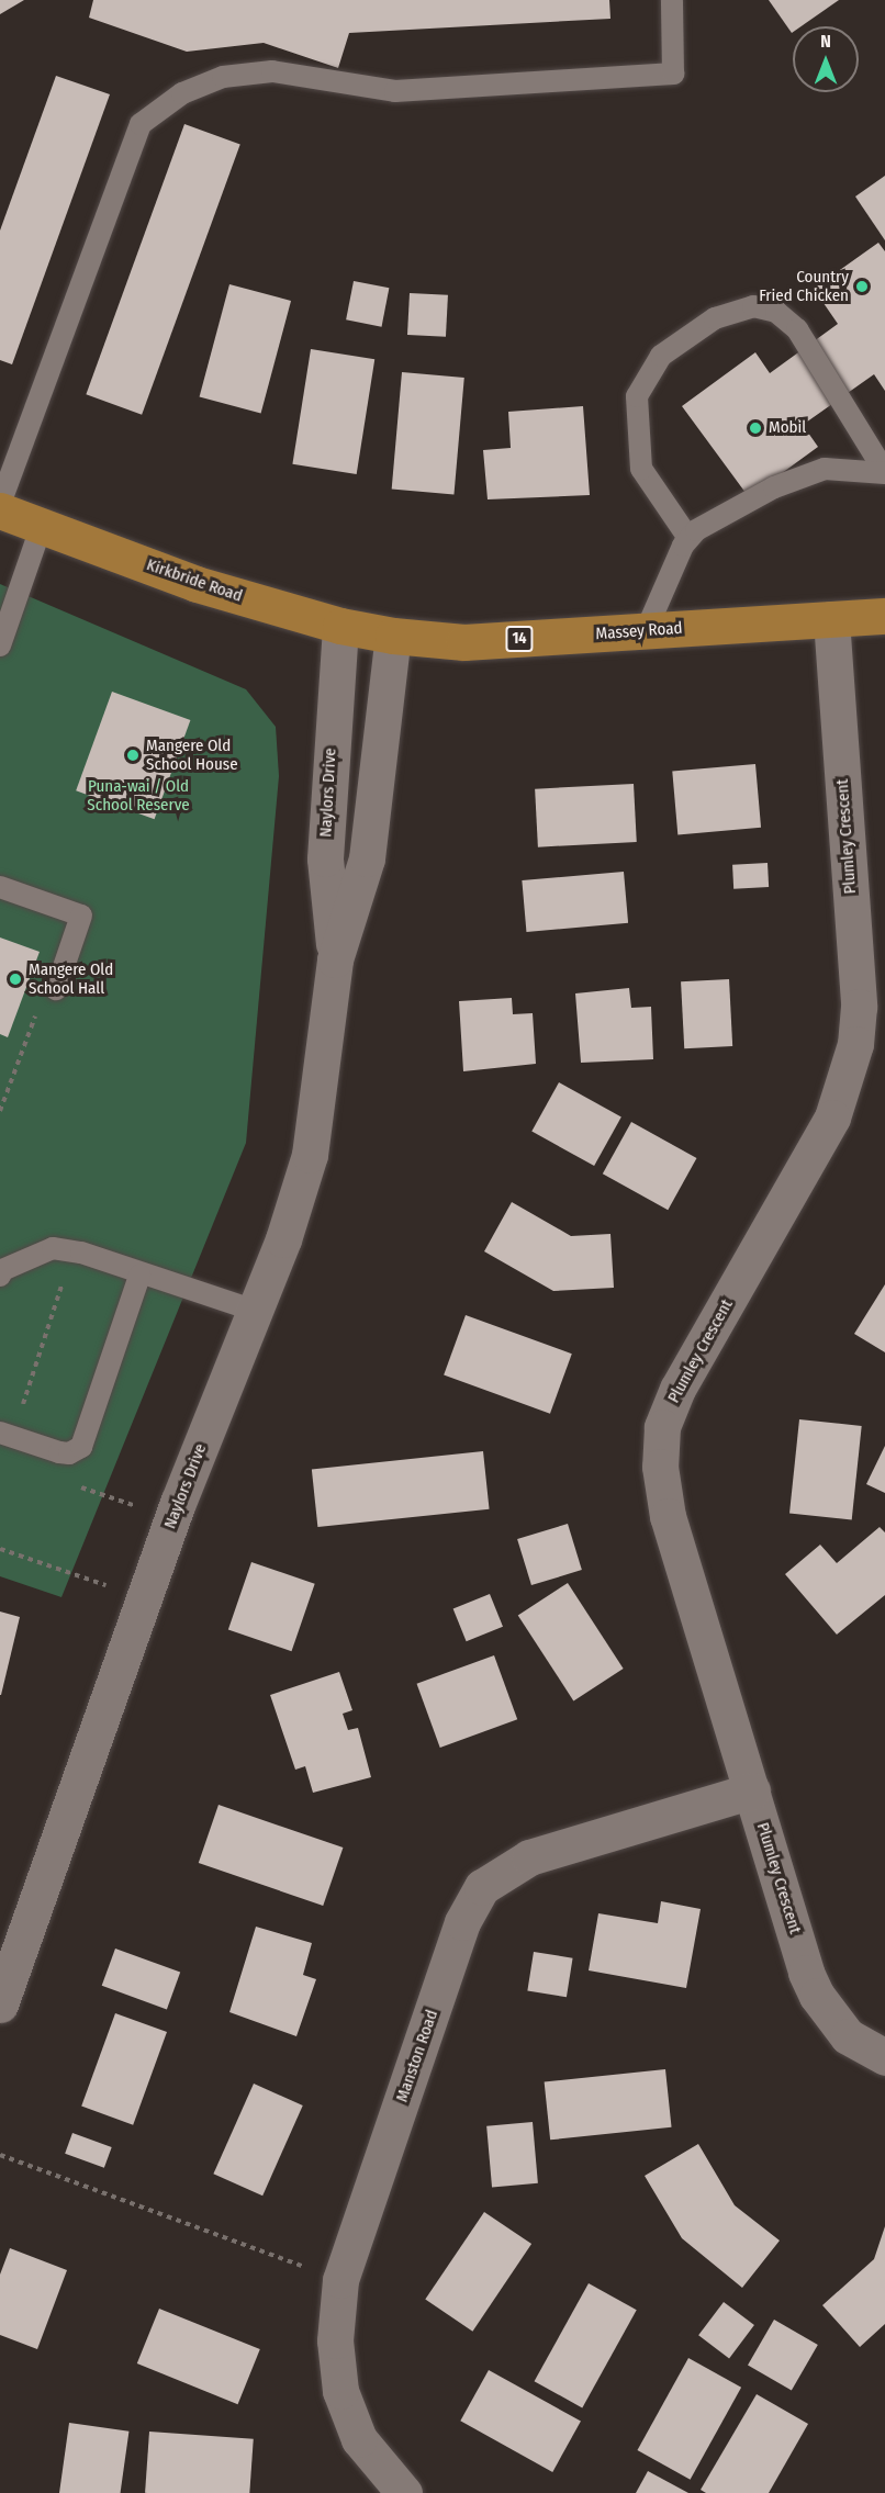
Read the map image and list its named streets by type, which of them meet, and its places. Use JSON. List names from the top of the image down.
{
  "streets": {
    "main road": ["Kirkbride Road", "Massey Road", "14"],
    "street": ["Naylors Drive", "Plumley Crescent", "Manston Road"]
  },
  "crossings": [
    ["Kirkbride Road", "Massey Road"],
    ["Kirkbride Road", "Naylors Drive"],
    ["Massey Road", "Naylors Drive"],
    ["Massey Road", "Plumley Crescent"],
    ["Plumley Crescent", "Manston Road"]
  ],
  "parks": ["Puna-wai / Old School Reserve"],
  "places": [
    "Country Fried Chicken",
    "Mobil",
    "Mangere Old School House",
    "Mangere Old School Hall"
  ],
  "north": "top"
}
